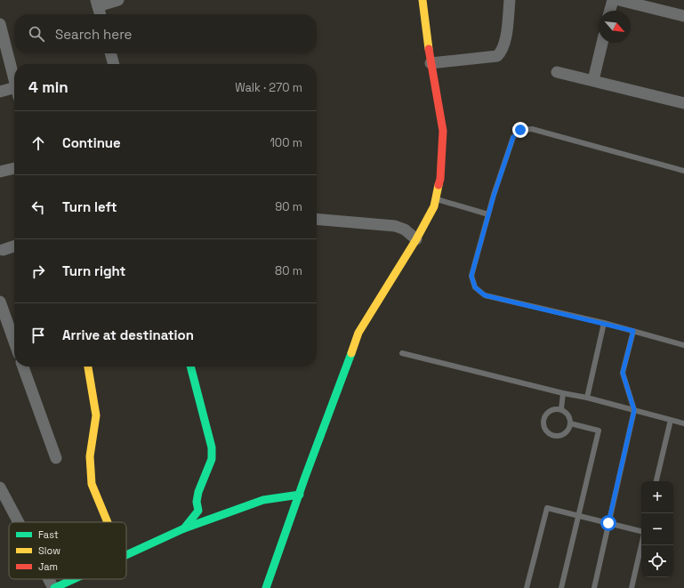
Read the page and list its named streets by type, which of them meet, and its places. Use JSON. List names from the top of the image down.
{
  "legend": ["Fast", "Slow", "Jam"],
  "north": "bottom right",
  "page": {
    "search": "Search here",
    "heading": ["4 min", "Walk · 270 m"],
    "list": [
      ["Continue", "100 m"],
      ["Turn left", "90 m"],
      ["Turn right", "80 m"],
      "Arrive at destination"
    ],
    "map_buttons": ["+", "−"]
  }
}
